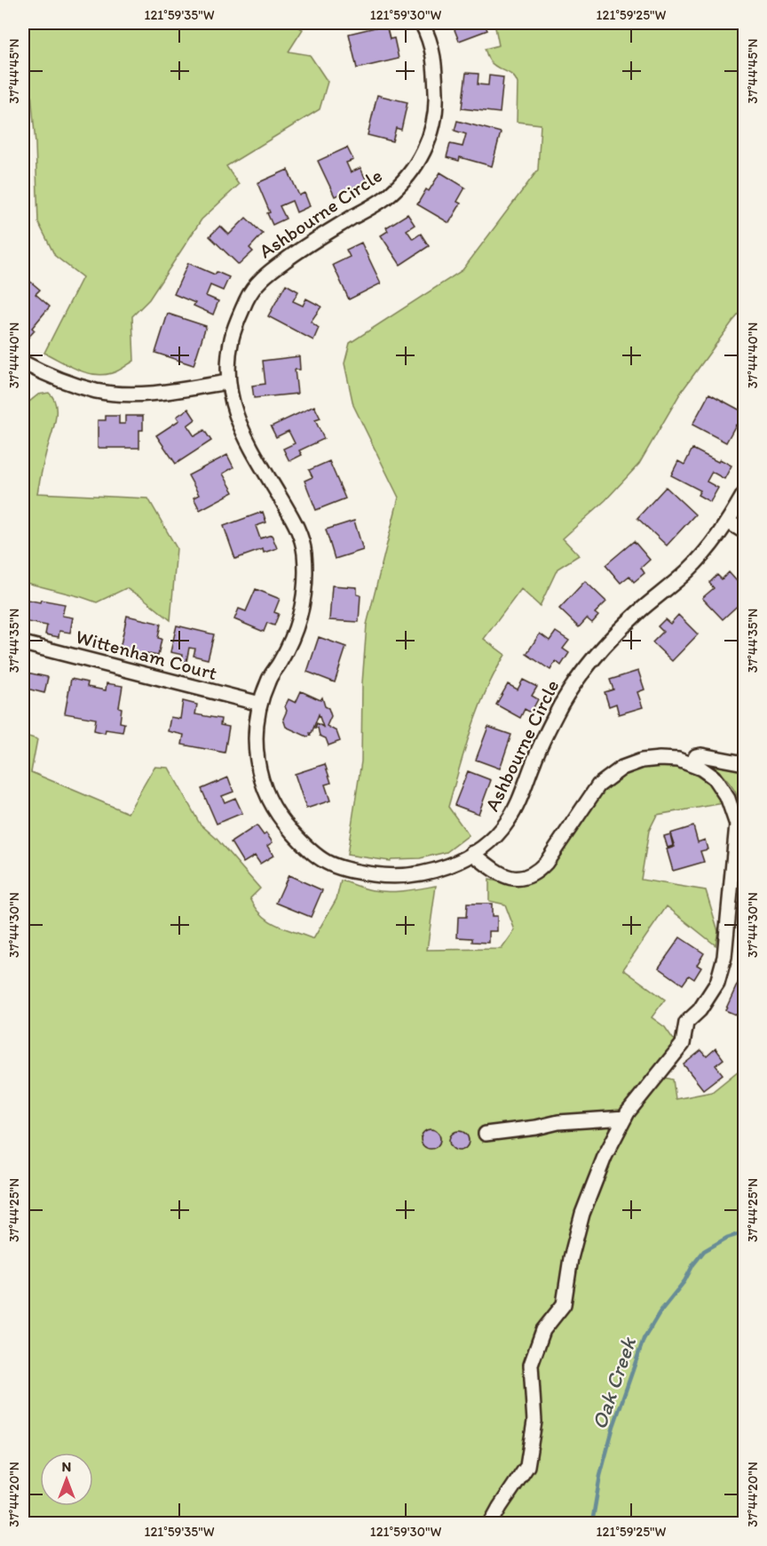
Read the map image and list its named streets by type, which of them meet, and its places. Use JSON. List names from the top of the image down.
{
  "streets": {
    "street": ["Ashbourne Circle", "Wittenham Court"]
  },
  "crossings": [
    ["Ashbourne Circle", "Wittenham Court"]
  ],
  "water": ["Oak Creek"],
  "north": "top",
  "coordinates": [
    "121°59'35\"W",
    "121°59'30\"W",
    "121°59'25\"W",
    "37°44'45\"N",
    "37°44'40\"N",
    "37°44'35\"N",
    "37°44'30\"N",
    "37°44'25\"N",
    "37°44'20\"N"
  ]
}
